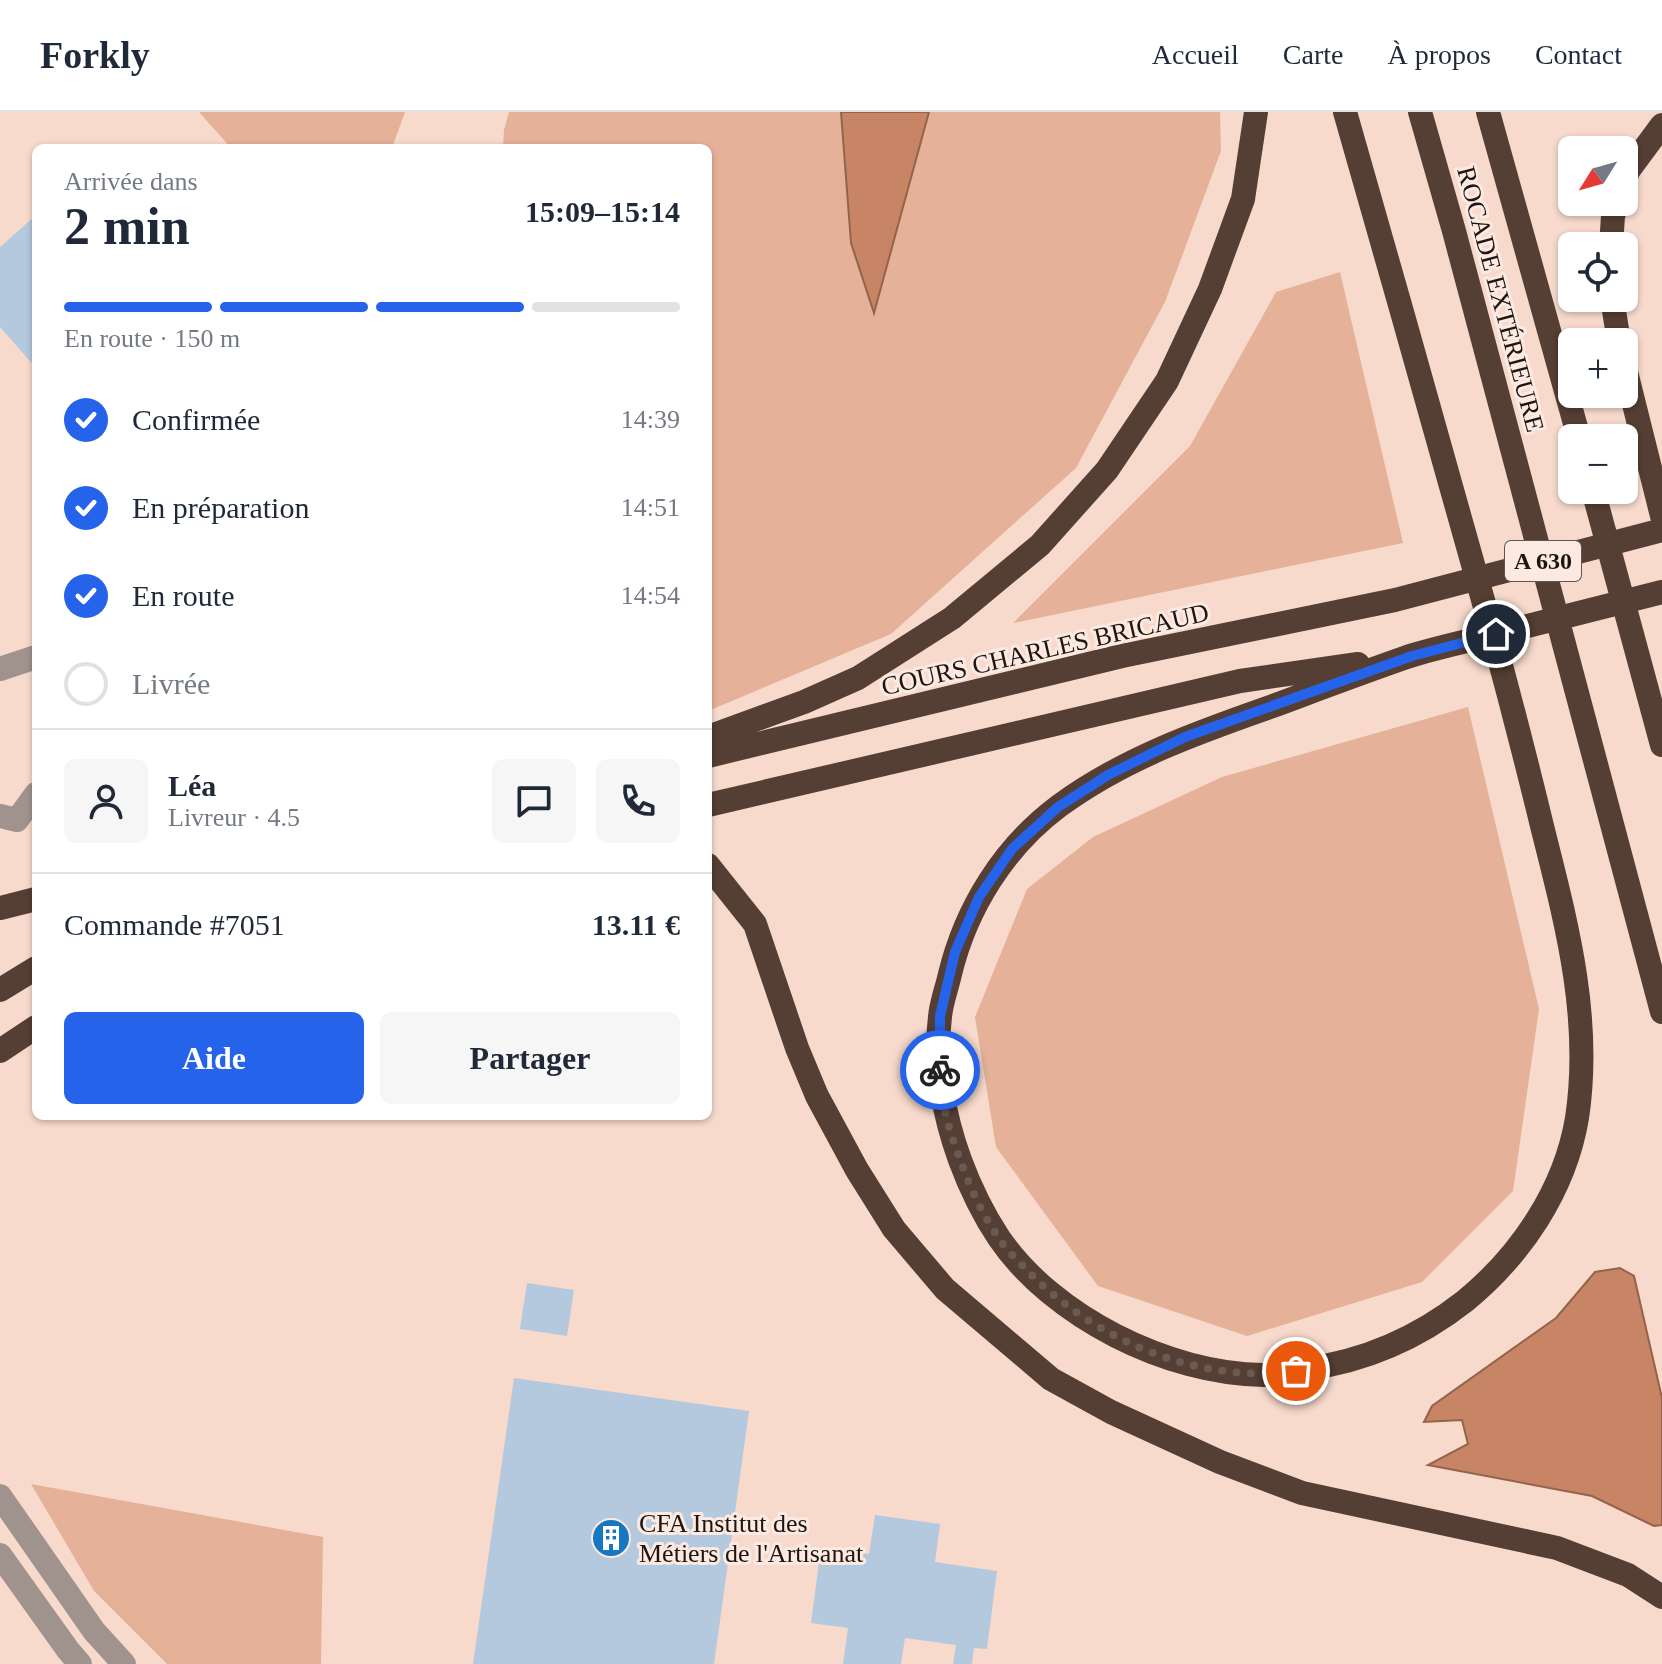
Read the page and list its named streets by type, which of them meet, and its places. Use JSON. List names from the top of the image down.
{
  "streets": {
    "highway": ["ROCADE EXTÉRIEURE", "A 630", "COURS CHARLES BRICAUD"]
  },
  "places": {
    "building": ["CFA Institut des Métiers de l'Artisanat"]
  },
  "north": "bottom left",
  "page": {
    "header": "Forkly",
    "nav": [
      "Accueil",
      "Carte",
      "À propos",
      "Contact"
    ],
    "map_buttons": ["+", "−"],
    "heading": ["2 min", "Arrivée dans", "15:09–15:14"],
    "panel": [
      "Léa",
      "Livreur · 4.5",
      "Commande #7051",
      "13.11 €"
    ],
    "bar": "En route · 150 m",
    "list": [
      ["Confirmée", "14:39"],
      ["En préparation", "14:51"],
      ["En route", "14:54"],
      "Livrée"
    ],
    "buttons": ["Aide", "Partager"]
  }
}
